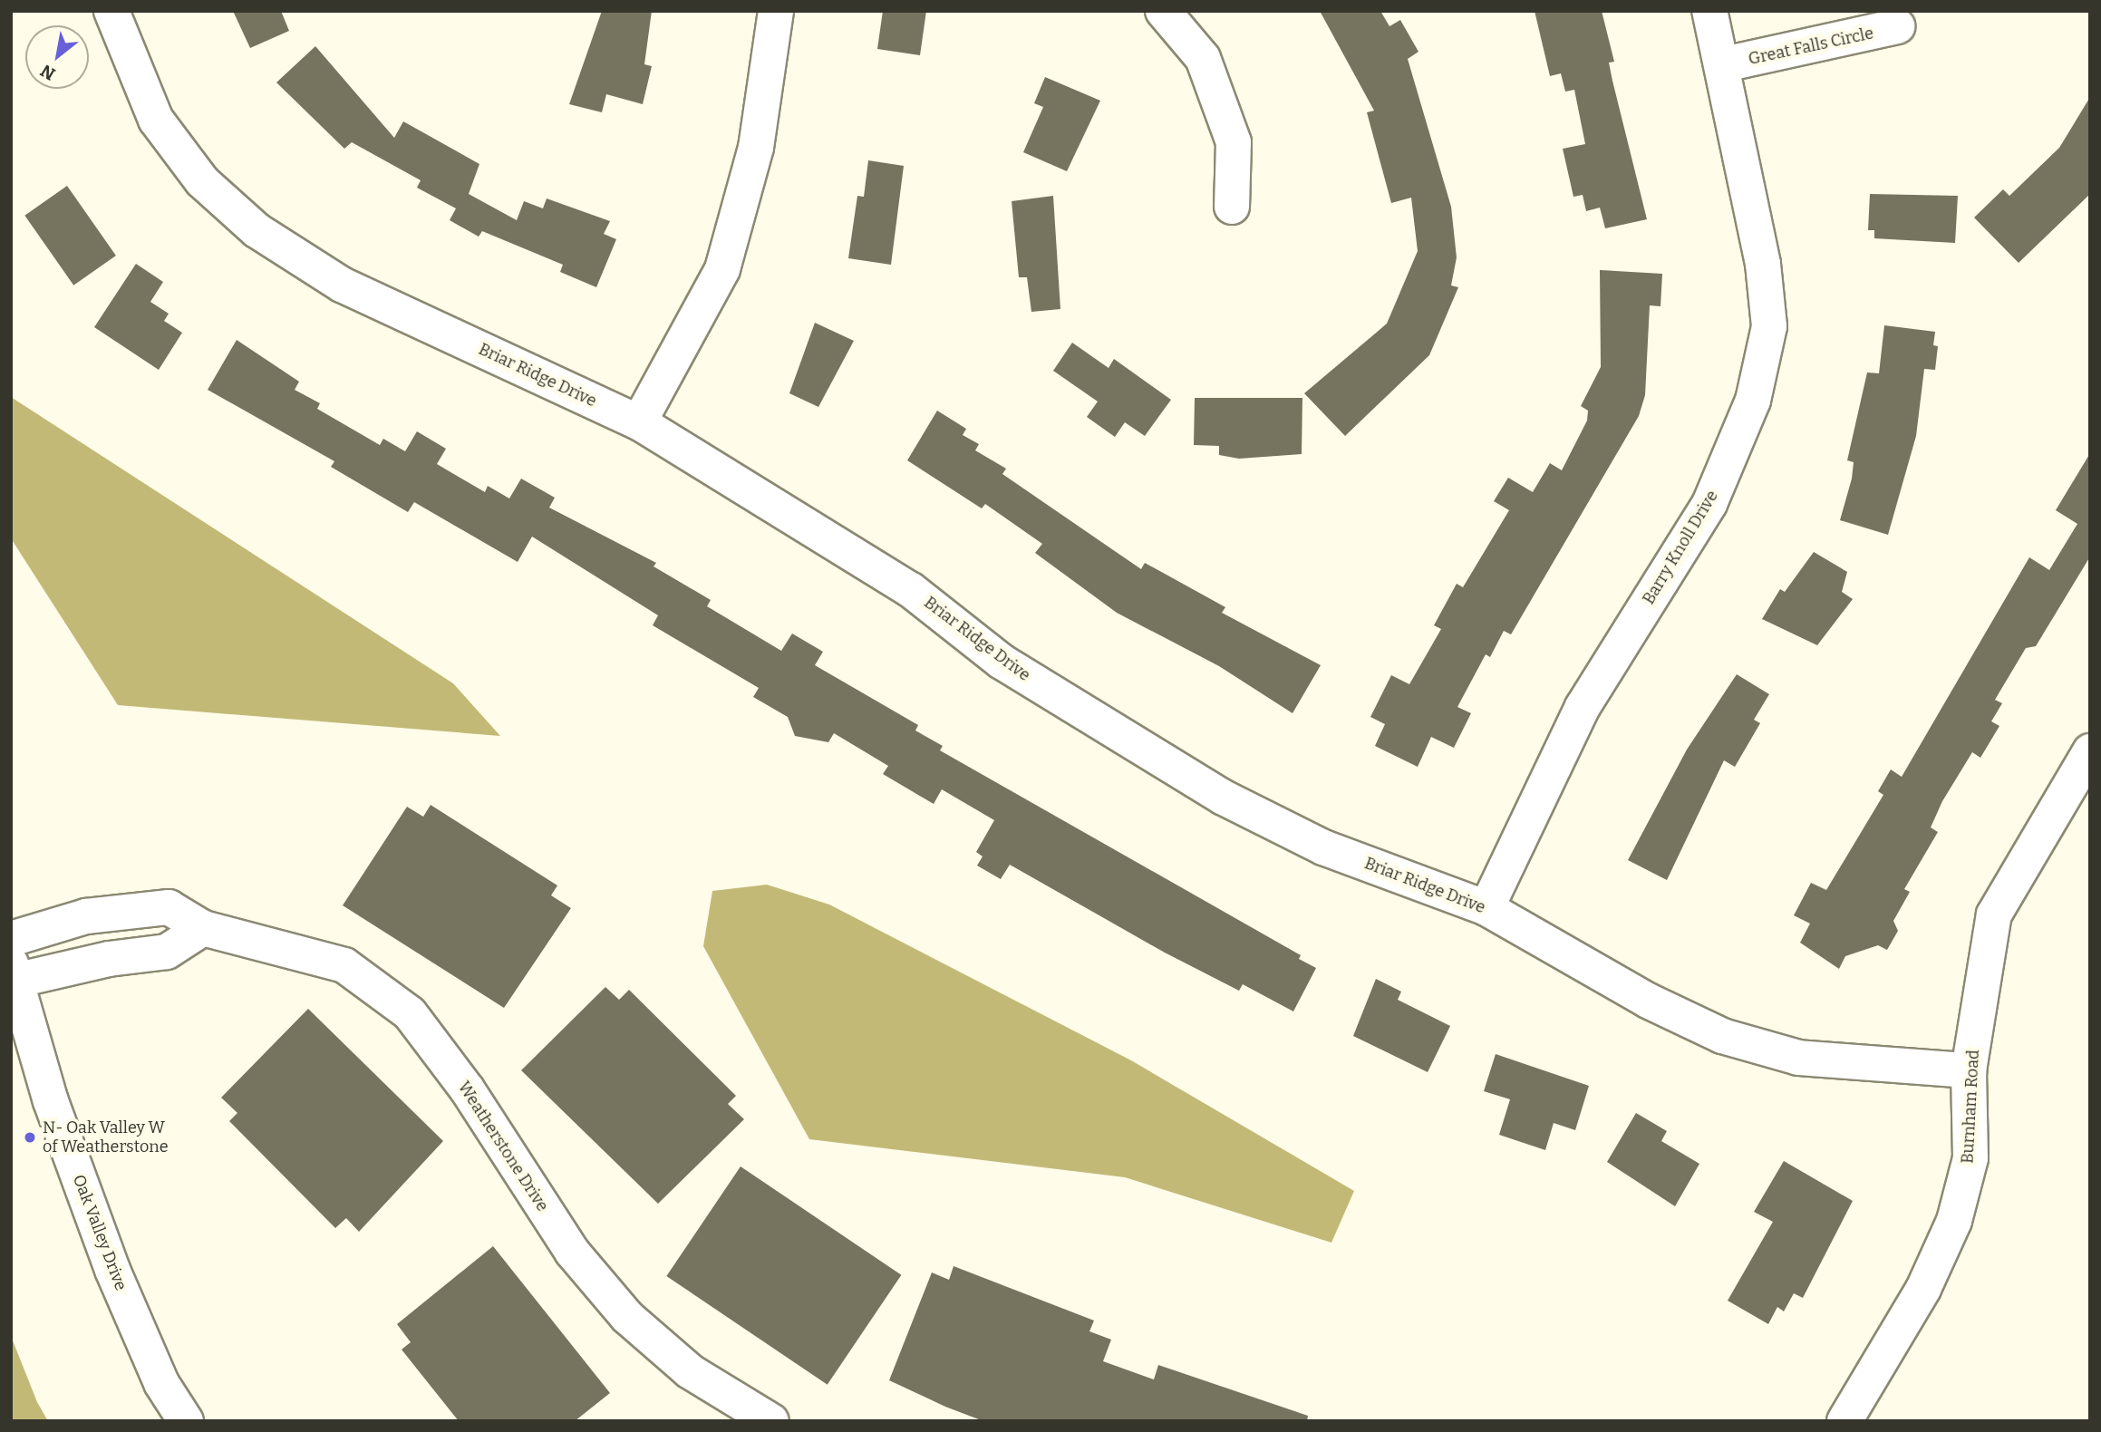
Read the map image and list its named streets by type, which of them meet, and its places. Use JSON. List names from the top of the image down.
{
  "streets": {
    "street": [
      "Great Falls Circle",
      "Briar Ridge Drive",
      "Barry Knoll Drive",
      "Burnham Road",
      "Weatherstone Drive",
      "Oak Valley Drive"
    ]
  },
  "crossings": [
    ["Great Falls Circle", "Barry Knoll Drive"],
    ["Briar Ridge Drive", "Barry Knoll Drive"],
    ["Briar Ridge Drive", "Burnham Road"]
  ],
  "places": ["N- Oak Valley W of Weatherstone"],
  "north": "bottom left"
}
